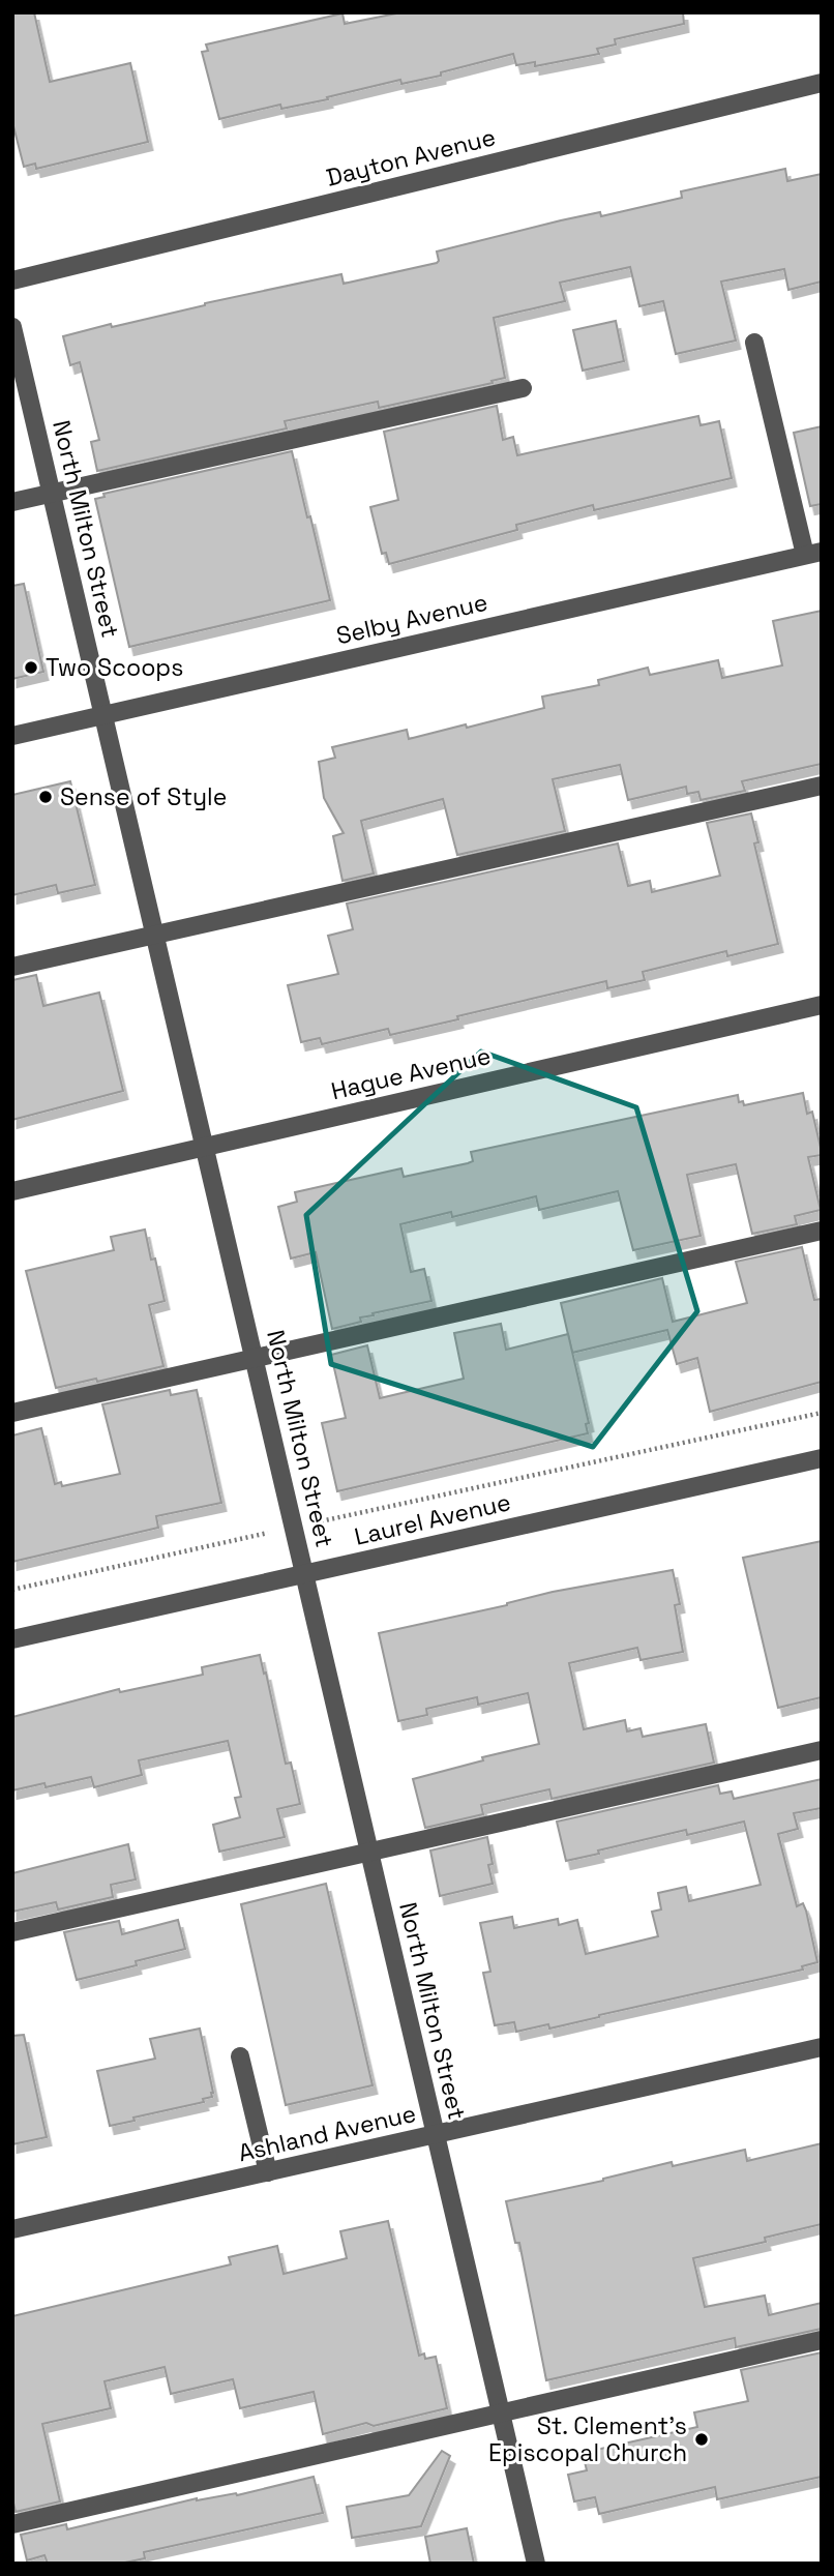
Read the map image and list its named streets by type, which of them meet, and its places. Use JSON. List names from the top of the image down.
{
  "streets": {
    "street": [
      "Dayton Avenue",
      "North Milton Street",
      "Selby Avenue",
      "Hague Avenue",
      "Laurel Avenue",
      "Ashland Avenue"
    ]
  },
  "crossings": [
    ["North Milton Street", "Selby Avenue"],
    ["North Milton Street", "Hague Avenue"],
    ["North Milton Street", "Laurel Avenue"],
    ["North Milton Street", "Ashland Avenue"]
  ],
  "places": ["Two Scoops", "Sense of Style", "St. Clement's Episcopal Church"]
}
